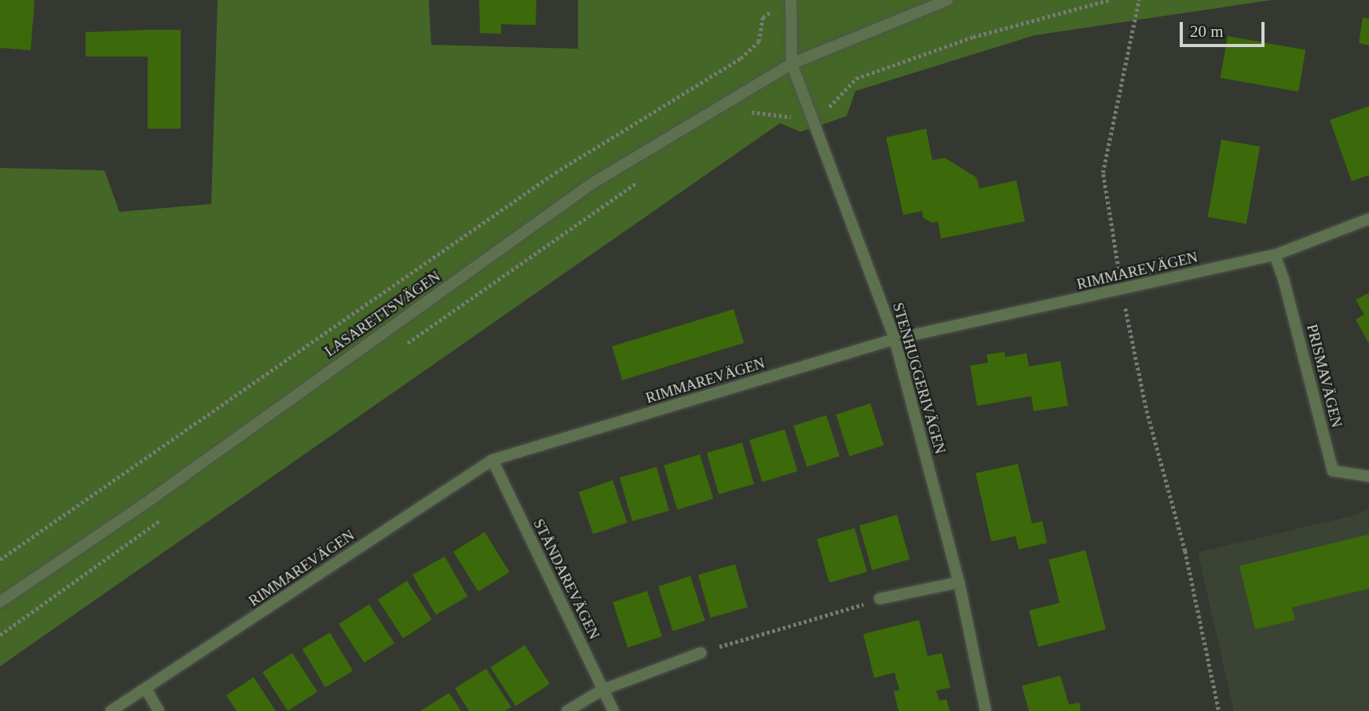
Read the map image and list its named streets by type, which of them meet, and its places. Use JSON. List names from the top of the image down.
{
  "streets": {
    "street": [
      "RIMMAREVÄGEN",
      "LASARETTSVÄGEN",
      "PRISMAVÄGEN",
      "STENHUGGERIVÄGEN",
      "STÅNDAREVÄGEN"
    ]
  },
  "crossings": [
    ["RIMMAREVÄGEN", "PRISMAVÄGEN"],
    ["RIMMAREVÄGEN", "STENHUGGERIVÄGEN"],
    ["RIMMAREVÄGEN", "STÅNDAREVÄGEN"],
    ["LASARETTSVÄGEN", "STENHUGGERIVÄGEN"]
  ],
  "scale_bar": "20 m"
}
